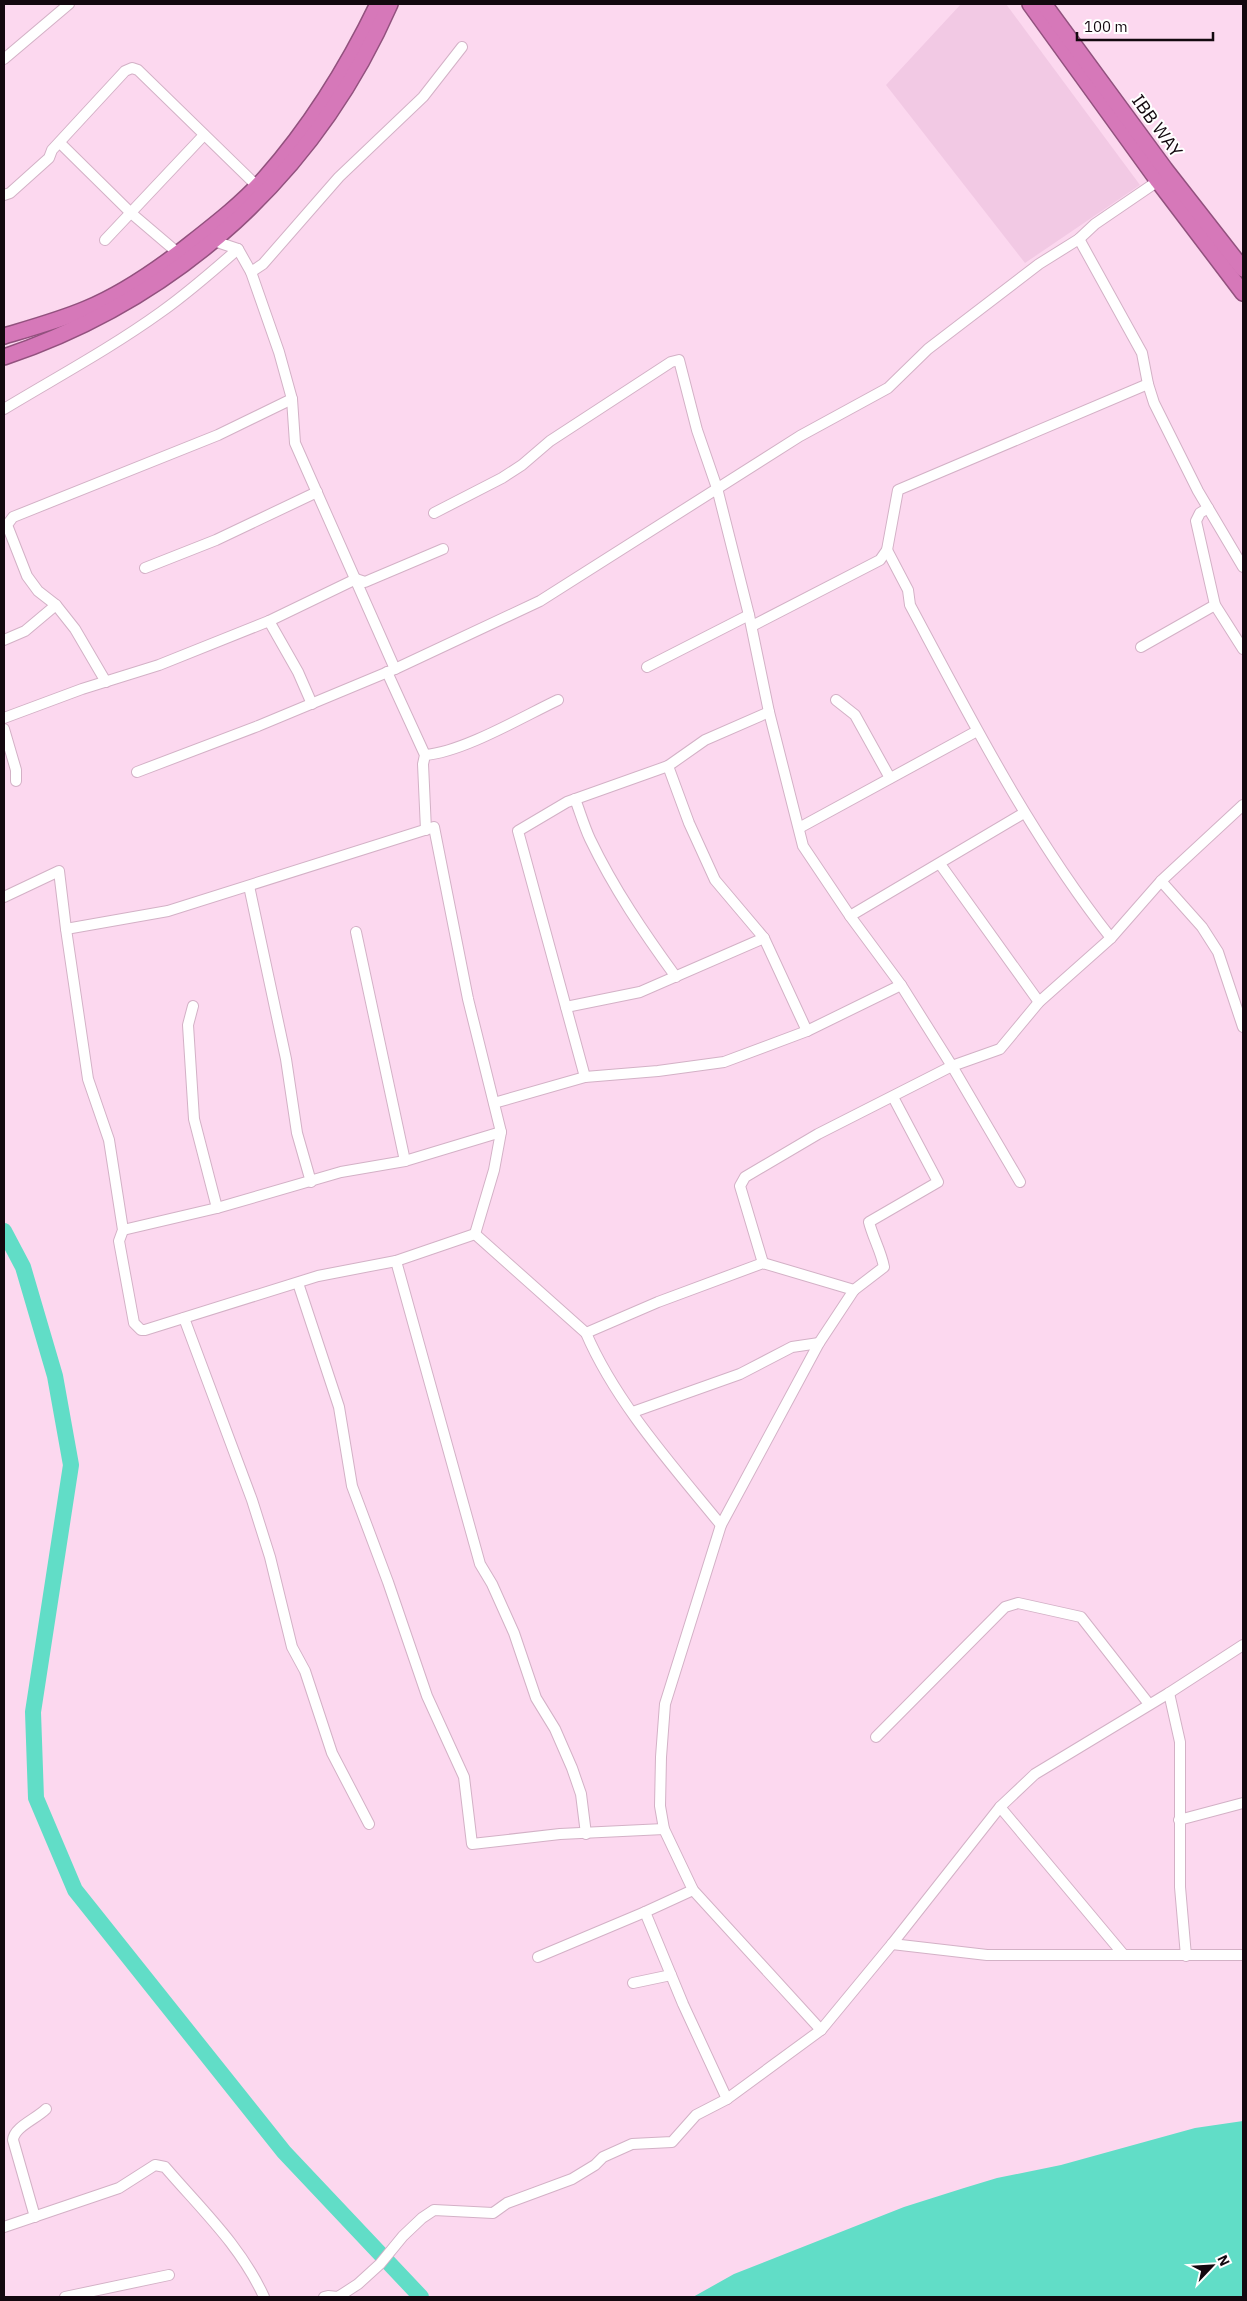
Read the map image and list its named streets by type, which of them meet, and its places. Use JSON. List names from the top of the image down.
{
  "streets": {
    "highway": ["IBB WAY"]
  },
  "scale_bar": "100 m",
  "north": "top right"
}
